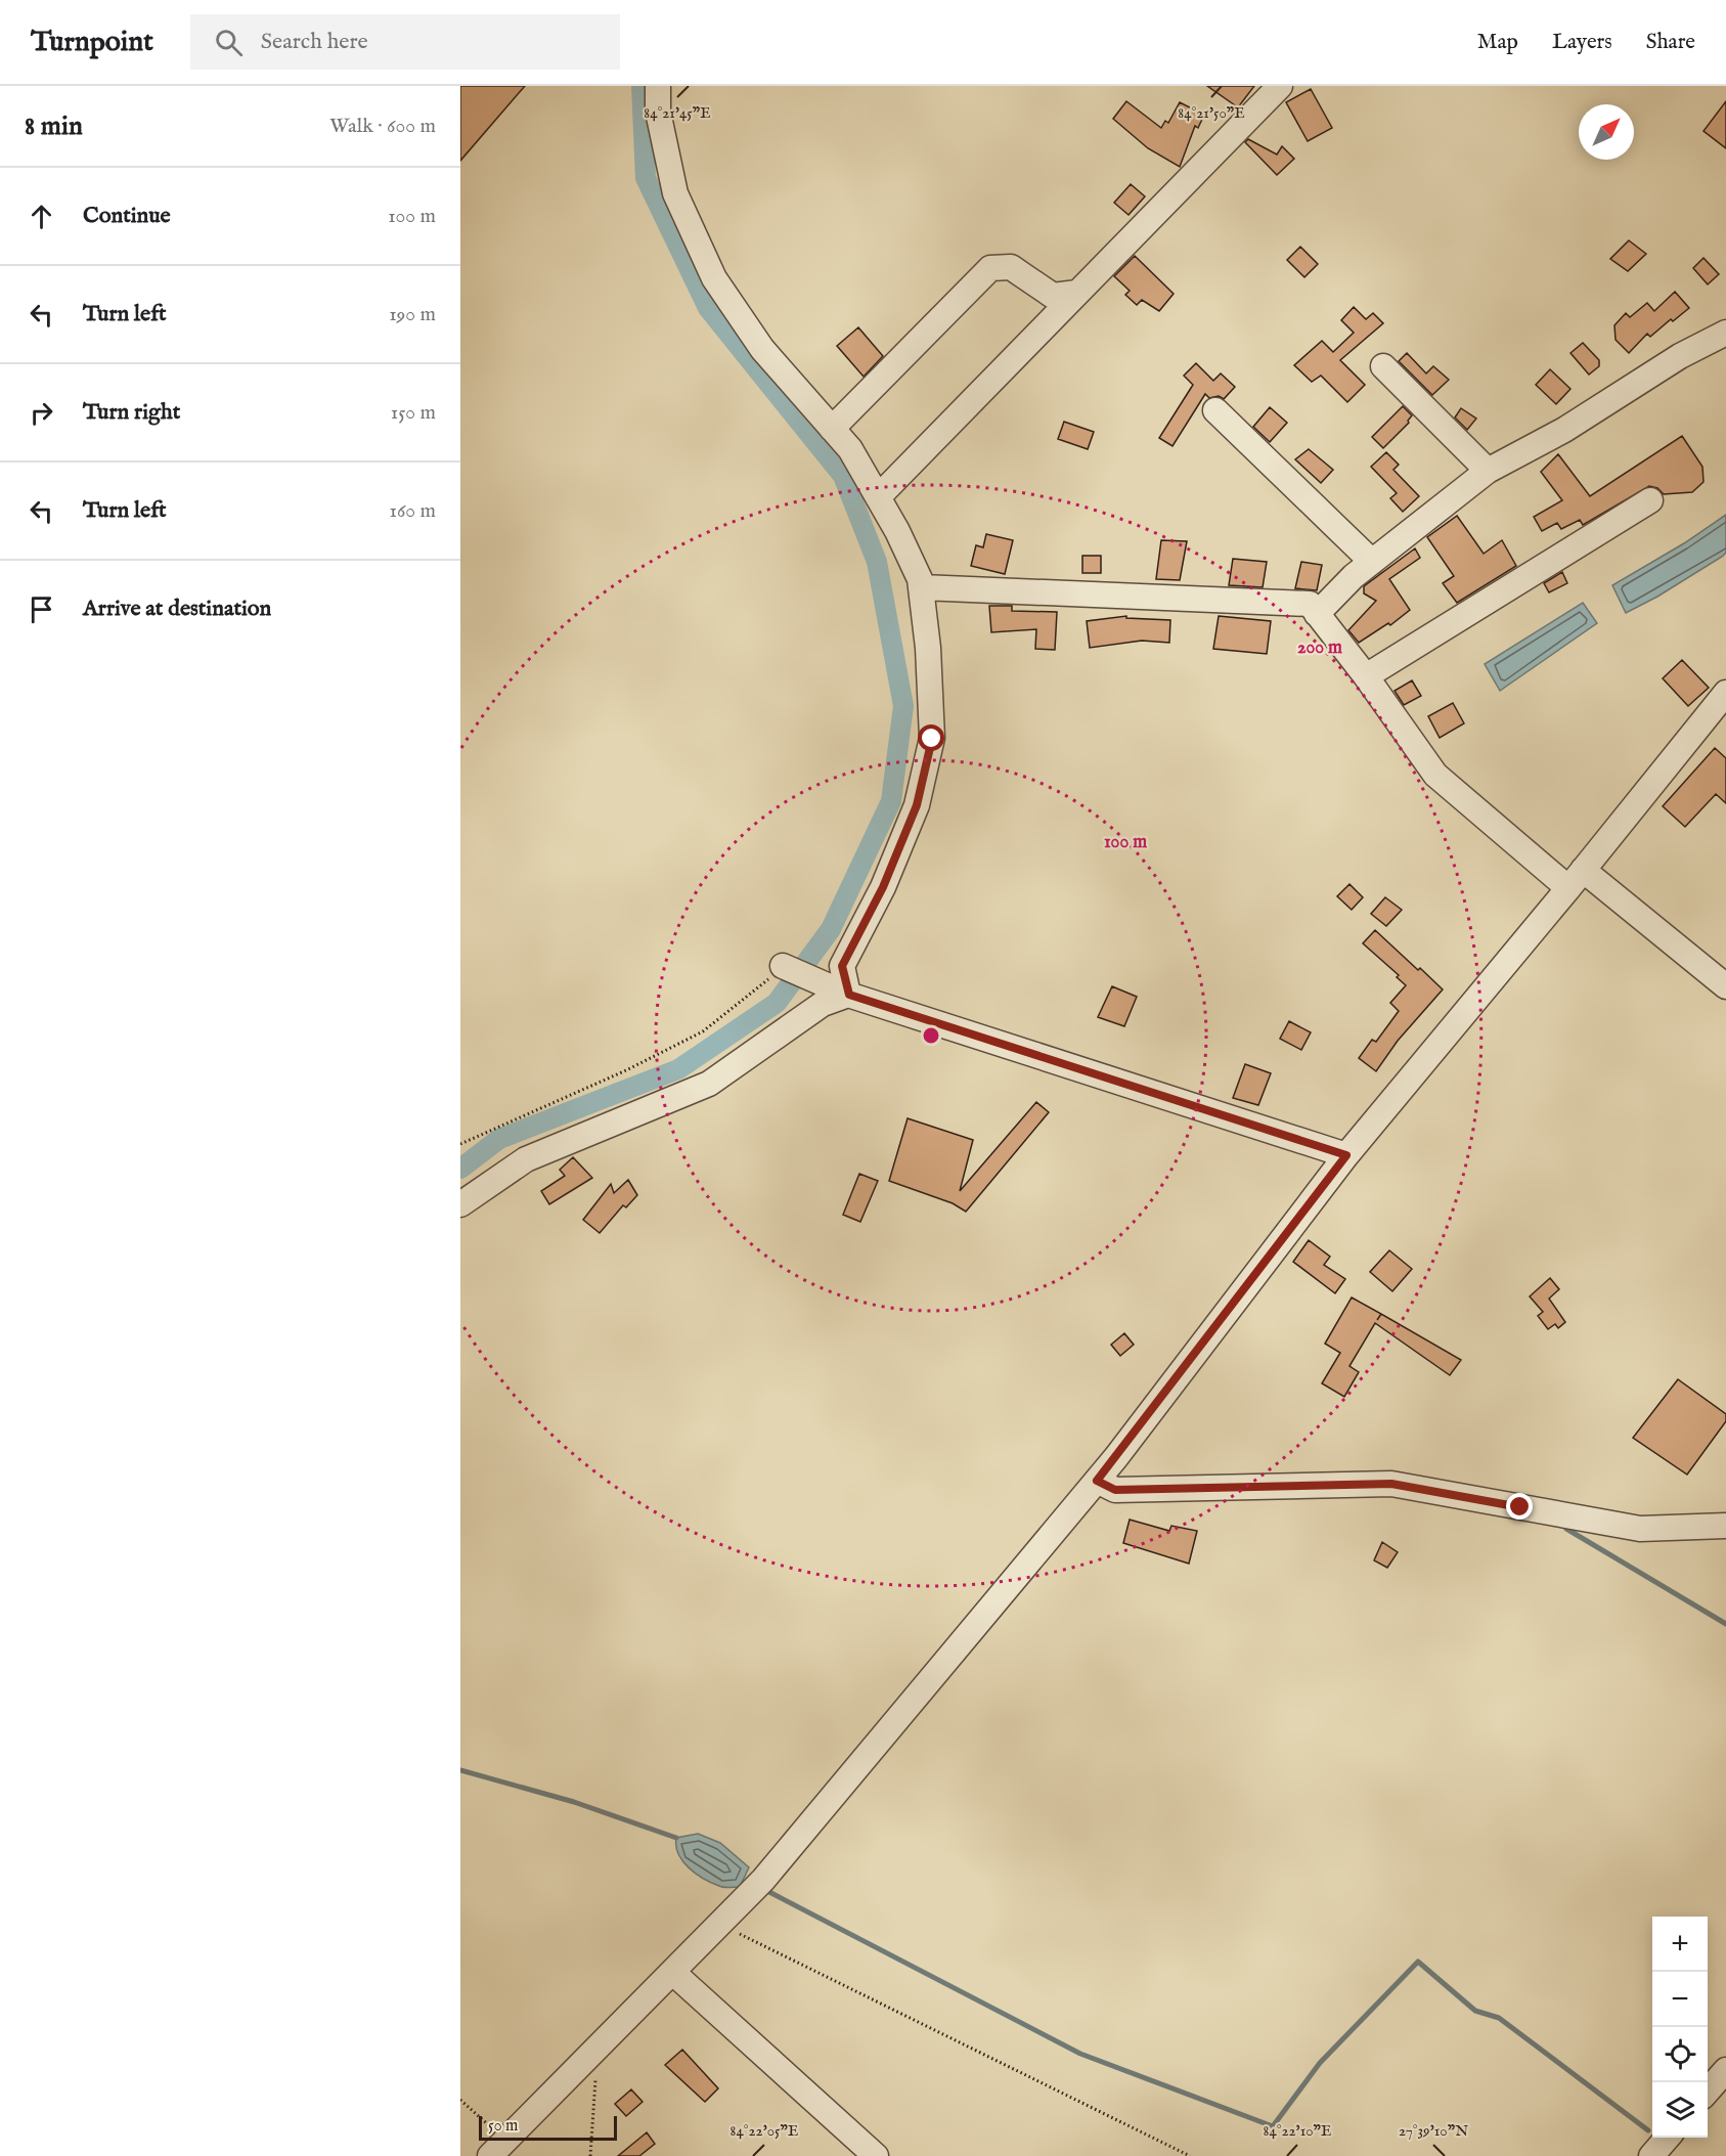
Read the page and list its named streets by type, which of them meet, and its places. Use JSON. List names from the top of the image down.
{
  "scale_bar": "50 m",
  "north": "top right",
  "page": {
    "header": "Turnpoint",
    "search": "Search here",
    "nav": ["Map", "Layers", "Share"],
    "heading": ["8 min", "Walk · 600 m"],
    "list": [
      ["Continue", "100 m"],
      ["Turn left", "190 m"],
      ["Turn right", "150 m"],
      ["Turn left", "160 m"],
      "Arrive at destination"
    ],
    "map_buttons": ["+", "−"],
    "scale": "50 m"
  },
  "coordinates": [
    "84°21'45\"E",
    "84°21'50\"E",
    "84°22'05\"E",
    "84°22'10\"E",
    "27°39'10\"N"
  ],
  "rings": ["200 m", "100 m"]
}
